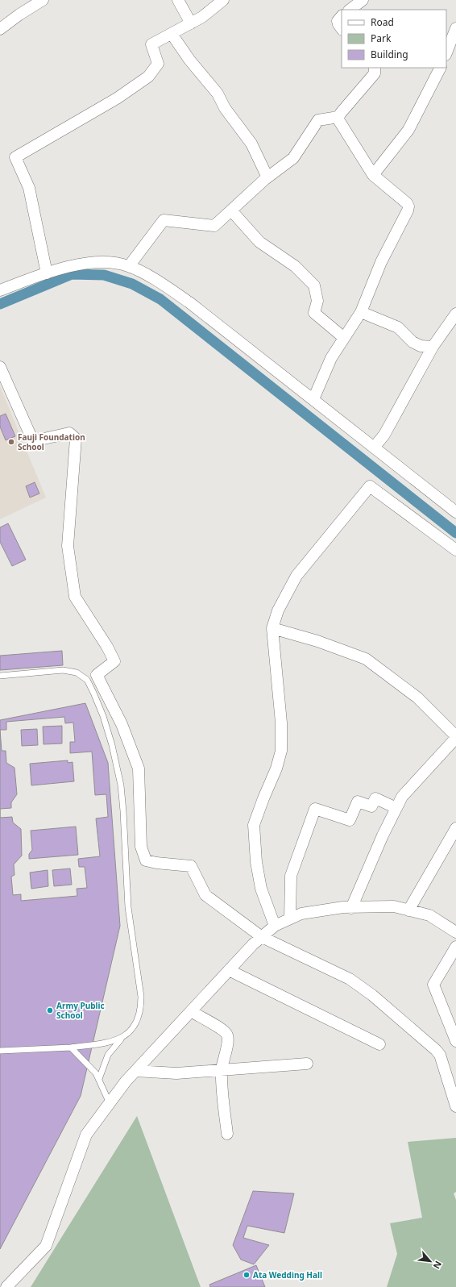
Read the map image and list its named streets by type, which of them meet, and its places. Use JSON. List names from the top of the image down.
{
  "places": ["Fauji Foundation School", "Army Public School", "Ata Wedding Hall"],
  "legend": ["Road", "Park", "Building"],
  "north": "bottom right"
}
